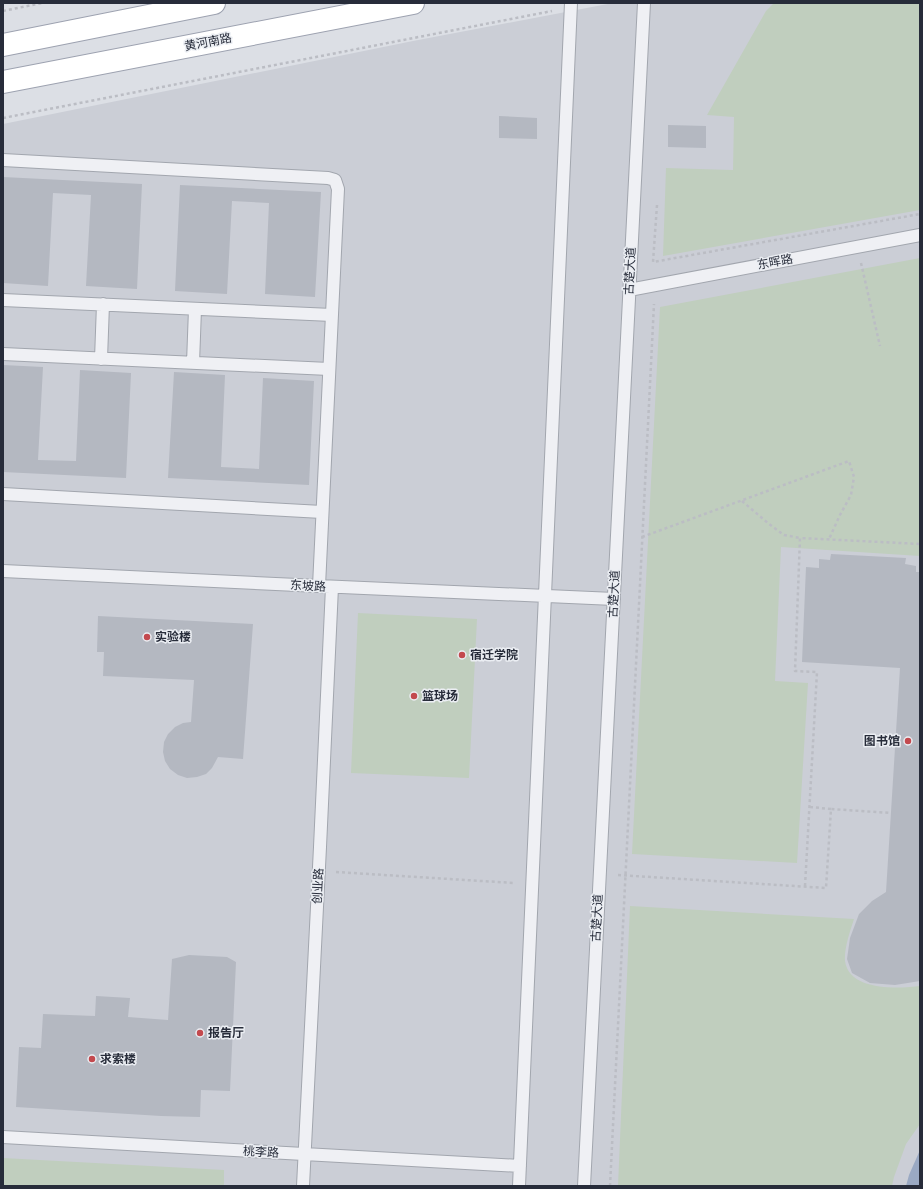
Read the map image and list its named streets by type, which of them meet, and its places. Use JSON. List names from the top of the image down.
{
  "streets": {
    "main road": ["黄河南路"],
    "lane": [
      "东晖路",
      "古楚大道",
      "东坡路",
      "创业路",
      "桃李路"
    ]
  },
  "crossings": [
    ["东晖路", "古楚大道"],
    ["古楚大道", "东坡路"],
    ["东坡路", "创业路"],
    ["创业路", "桃李路"]
  ],
  "places": [
    "实验楼",
    "宿迁学院",
    "篮球场",
    "图书馆",
    "报告厅",
    "求索楼"
  ]
}
